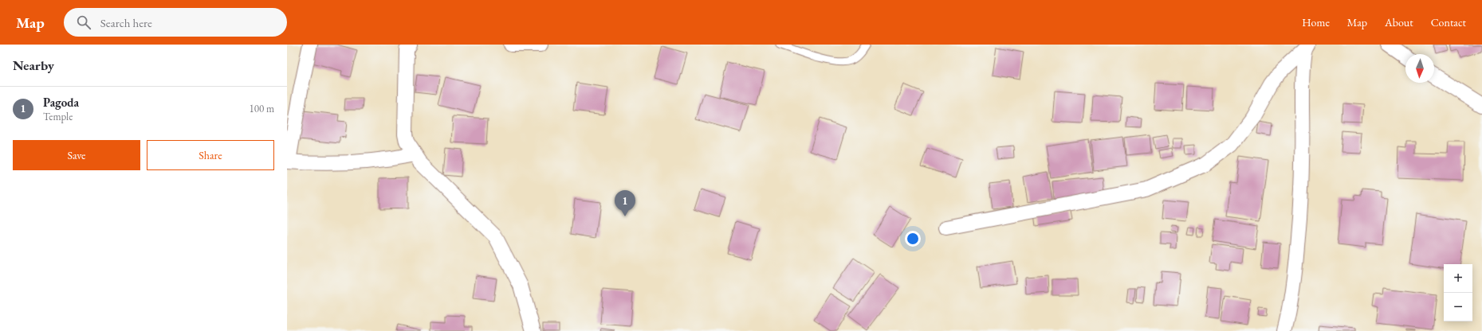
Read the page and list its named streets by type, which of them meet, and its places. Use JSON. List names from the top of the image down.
{
  "north": "bottom",
  "page": {
    "header": "Map",
    "search": "Search here",
    "nav": [
      "Home",
      "Map",
      "About",
      "Contact"
    ],
    "heading": "Nearby",
    "list": [
      {
        "mark": "1",
        "name": "Pagoda",
        "note": "Temple",
        "value": "100 m"
      }
    ],
    "buttons": ["Save", "Share"],
    "pins": "1",
    "map_buttons": ["+", "−"]
  }
}
